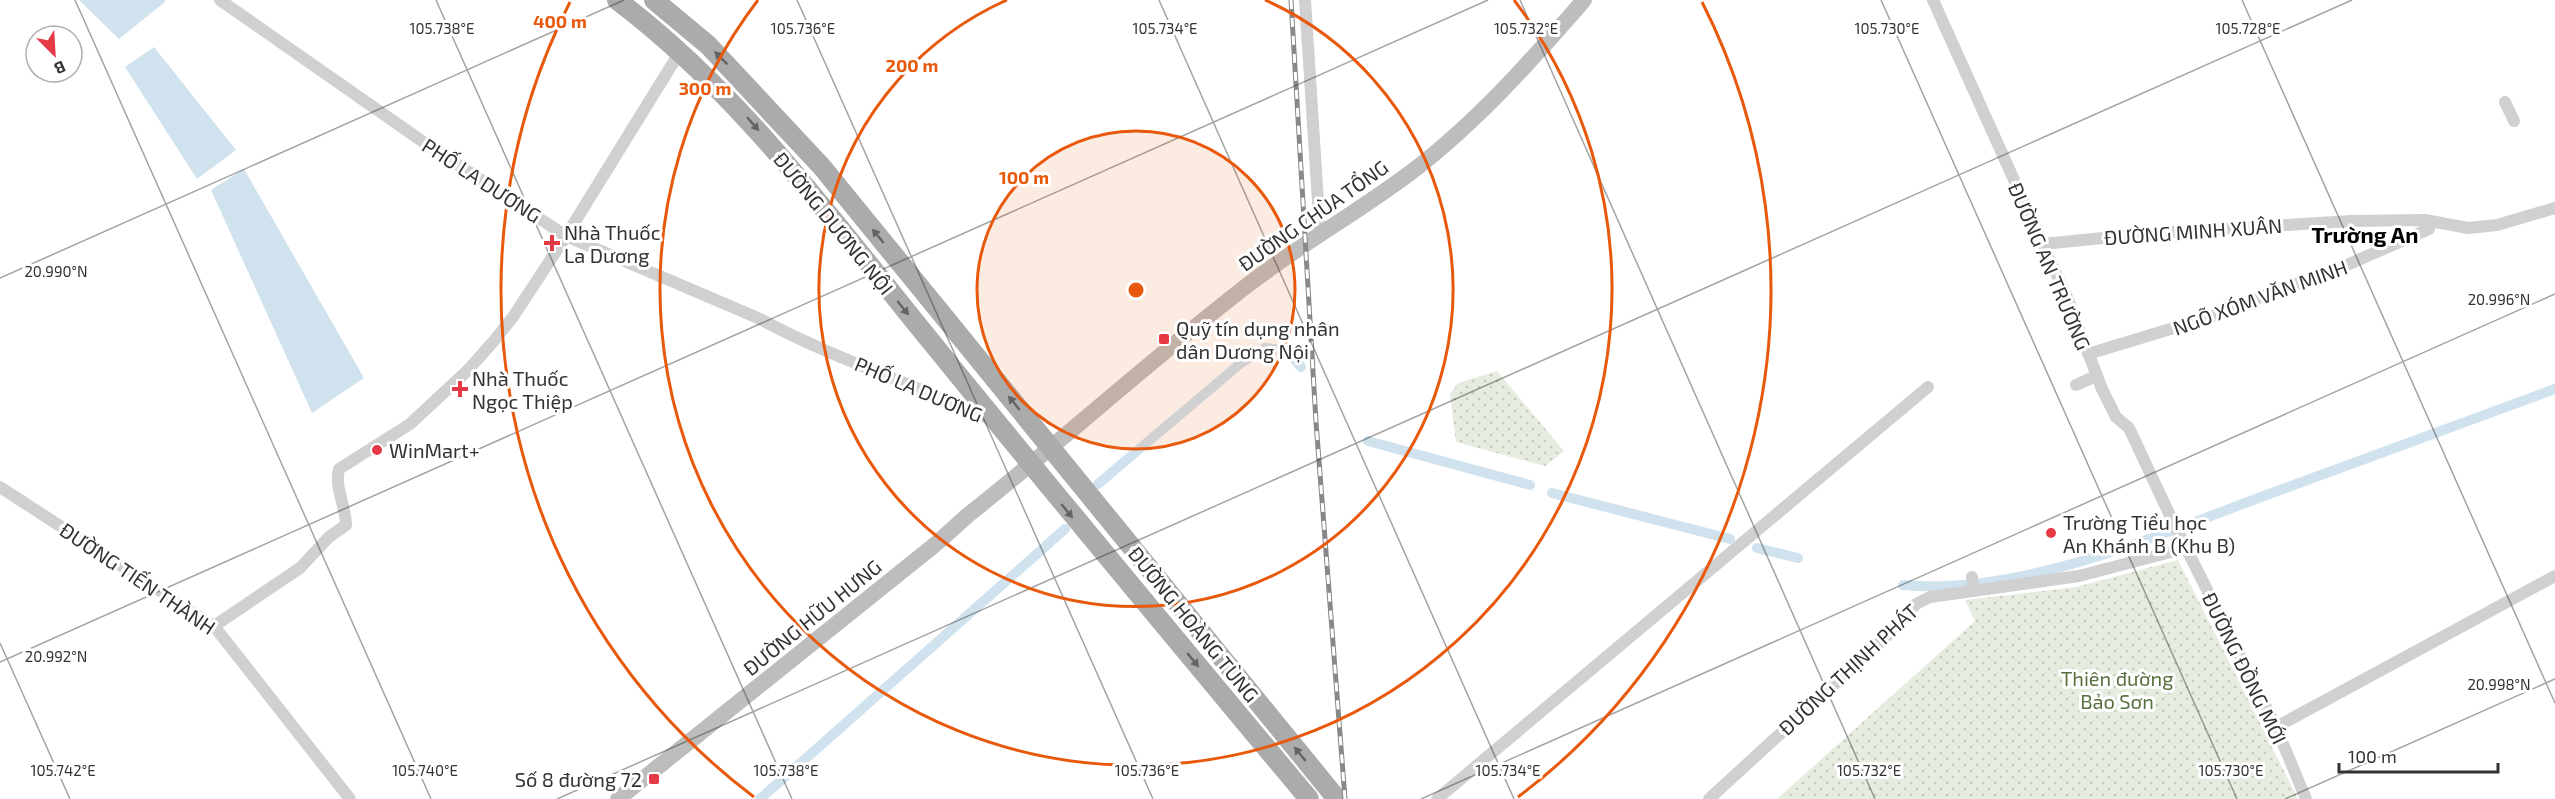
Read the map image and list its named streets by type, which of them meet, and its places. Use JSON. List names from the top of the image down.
{
  "streets": {
    "main road": [
      "ĐƯỜNG CHÙA TỔNG",
      "ĐƯỜNG DƯƠNG NỘI",
      "ĐƯỜNG HỮU HƯNG",
      "ĐƯỜNG HOÀNG TÙNG"
    ],
    "street": [
      "PHỐ LA DƯƠNG",
      "ĐƯỜNG MINH XUÂN",
      "ĐƯỜNG AN TRƯỜNG",
      "NGÕ XÓM VĂN MINH",
      "ĐƯỜNG TIẾN THÀNH",
      "ĐƯỜNG ĐỒNG MỚI",
      "ĐƯỜNG THỊNH PHÁT"
    ]
  },
  "crossings": [
    ["PHỐ LA DƯƠNG", "ĐƯỜNG DƯƠNG NỘI"],
    ["ĐƯỜNG CHÙA TỔNG", "ĐƯỜNG DƯƠNG NỘI"],
    ["ĐƯỜNG CHÙA TỔNG", "ĐƯỜNG HỮU HƯNG"],
    ["ĐƯỜNG CHÙA TỔNG", "ĐƯỜNG HOÀNG TÙNG"],
    ["ĐƯỜNG DƯƠNG NỘI", "ĐƯỜNG HỮU HƯNG"],
    ["ĐƯỜNG DƯƠNG NỘI", "ĐƯỜNG HOÀNG TÙNG"],
    ["ĐƯỜNG MINH XUÂN", "ĐƯỜNG AN TRƯỜNG"],
    ["ĐƯỜNG AN TRƯỜNG", "NGÕ XÓM VĂN MINH"],
    ["ĐƯỜNG AN TRƯỜNG", "ĐƯỜNG ĐỒNG MỚI"],
    ["ĐƯỜNG AN TRƯỜNG", "ĐƯỜNG THỊNH PHÁT"],
    ["ĐƯỜNG HỮU HƯNG", "ĐƯỜNG HOÀNG TÙNG"],
    ["ĐƯỜNG ĐỒNG MỚI", "ĐƯỜNG THỊNH PHÁT"]
  ],
  "districts": ["Trường An"],
  "parks": ["Thiên đường Bảo Sơn"],
  "places": {
    "health": ["Nhà Thuốc La Dương", "Nhà Thuốc Ngọc Thiệp"],
    "transit": ["Quỹ tín dụng nhân dân Dương Nội", "Số 8 đường 72"],
    "other": ["WinMart+", "Trường Tiểu học An Khánh B (Khu B)"]
  },
  "scale_bar": "100 m",
  "north": "bottom right",
  "coordinates": [
    "105.738°E",
    "105.736°E",
    "105.734°E",
    "105.732°E",
    "105.730°E",
    "105.728°E",
    "20.990°N",
    "20.996°N",
    "20.992°N",
    "20.998°N",
    "105.742°E",
    "105.740°E"
  ],
  "rings": [
    "400 m",
    "200 m",
    "300 m",
    "100 m"
  ]
}
